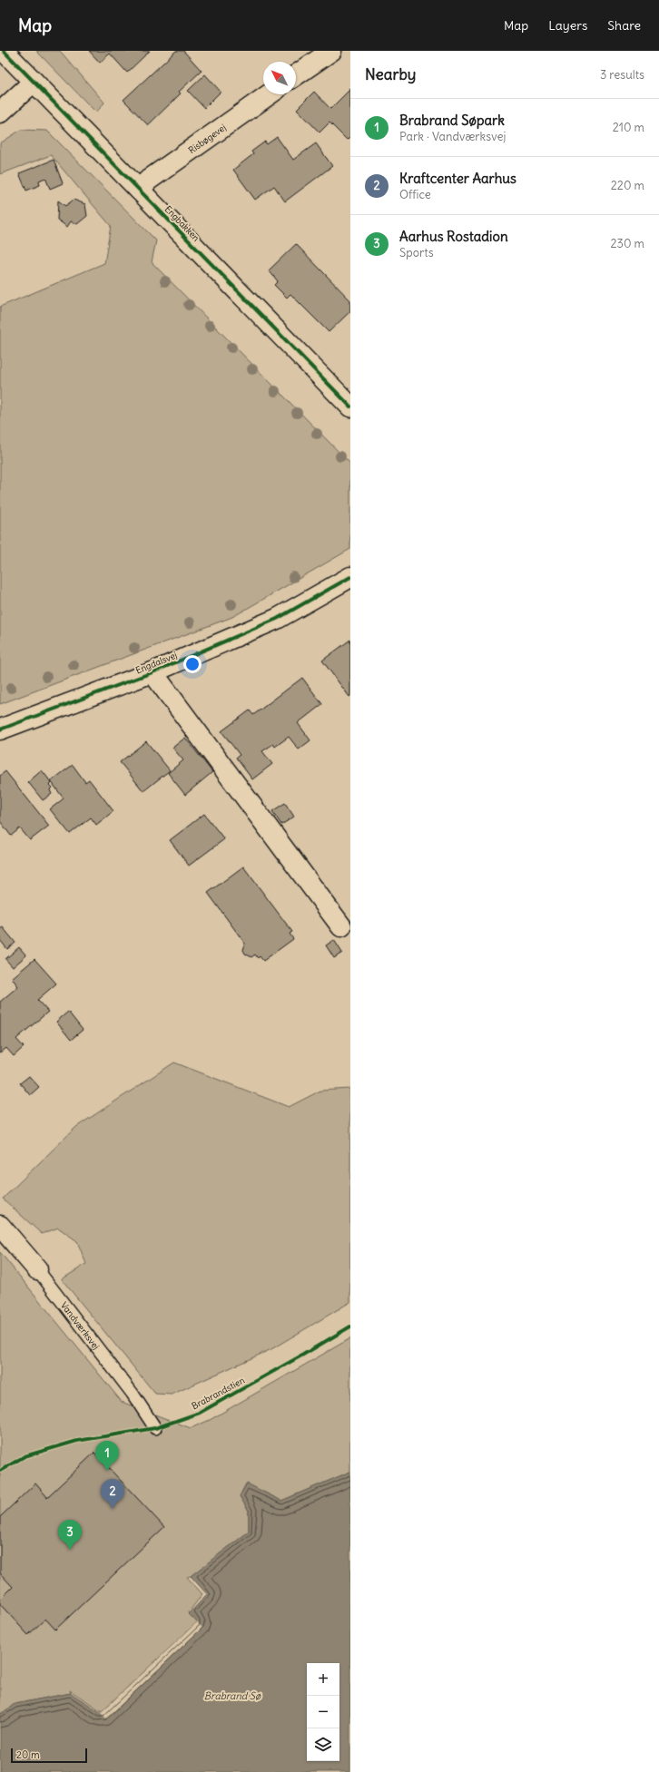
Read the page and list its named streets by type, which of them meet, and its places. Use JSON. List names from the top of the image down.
{
  "streets": {
    "street": [
      "Risbøgevej",
      "Engbakken",
      "Engdalsvej",
      "Vandværksvej"
    ],
    "cycle path": ["Brabrandstien"]
  },
  "crossings": [
    ["Risbøgevej", "Engbakken"]
  ],
  "water": ["Brabrand Sø"],
  "scale_bar": "20 m",
  "north": "top left",
  "page": {
    "header": "Map",
    "nav": ["Map", "Layers", "Share"],
    "heading": ["Nearby", "3 results"],
    "list": [
      {
        "mark": "1",
        "name": "Brabrand Søpark",
        "note": "Park · Vandværksvej",
        "value": "210 m"
      },
      {
        "mark": "2",
        "name": "Kraftcenter Aarhus",
        "note": "Office",
        "value": "220 m"
      },
      {
        "mark": "3",
        "name": "Aarhus Rostadion",
        "note": "Sports",
        "value": "230 m"
      }
    ],
    "pins": ["1", "2", "3"],
    "map_buttons": ["+", "−"],
    "scale": "20 m"
  }
}
